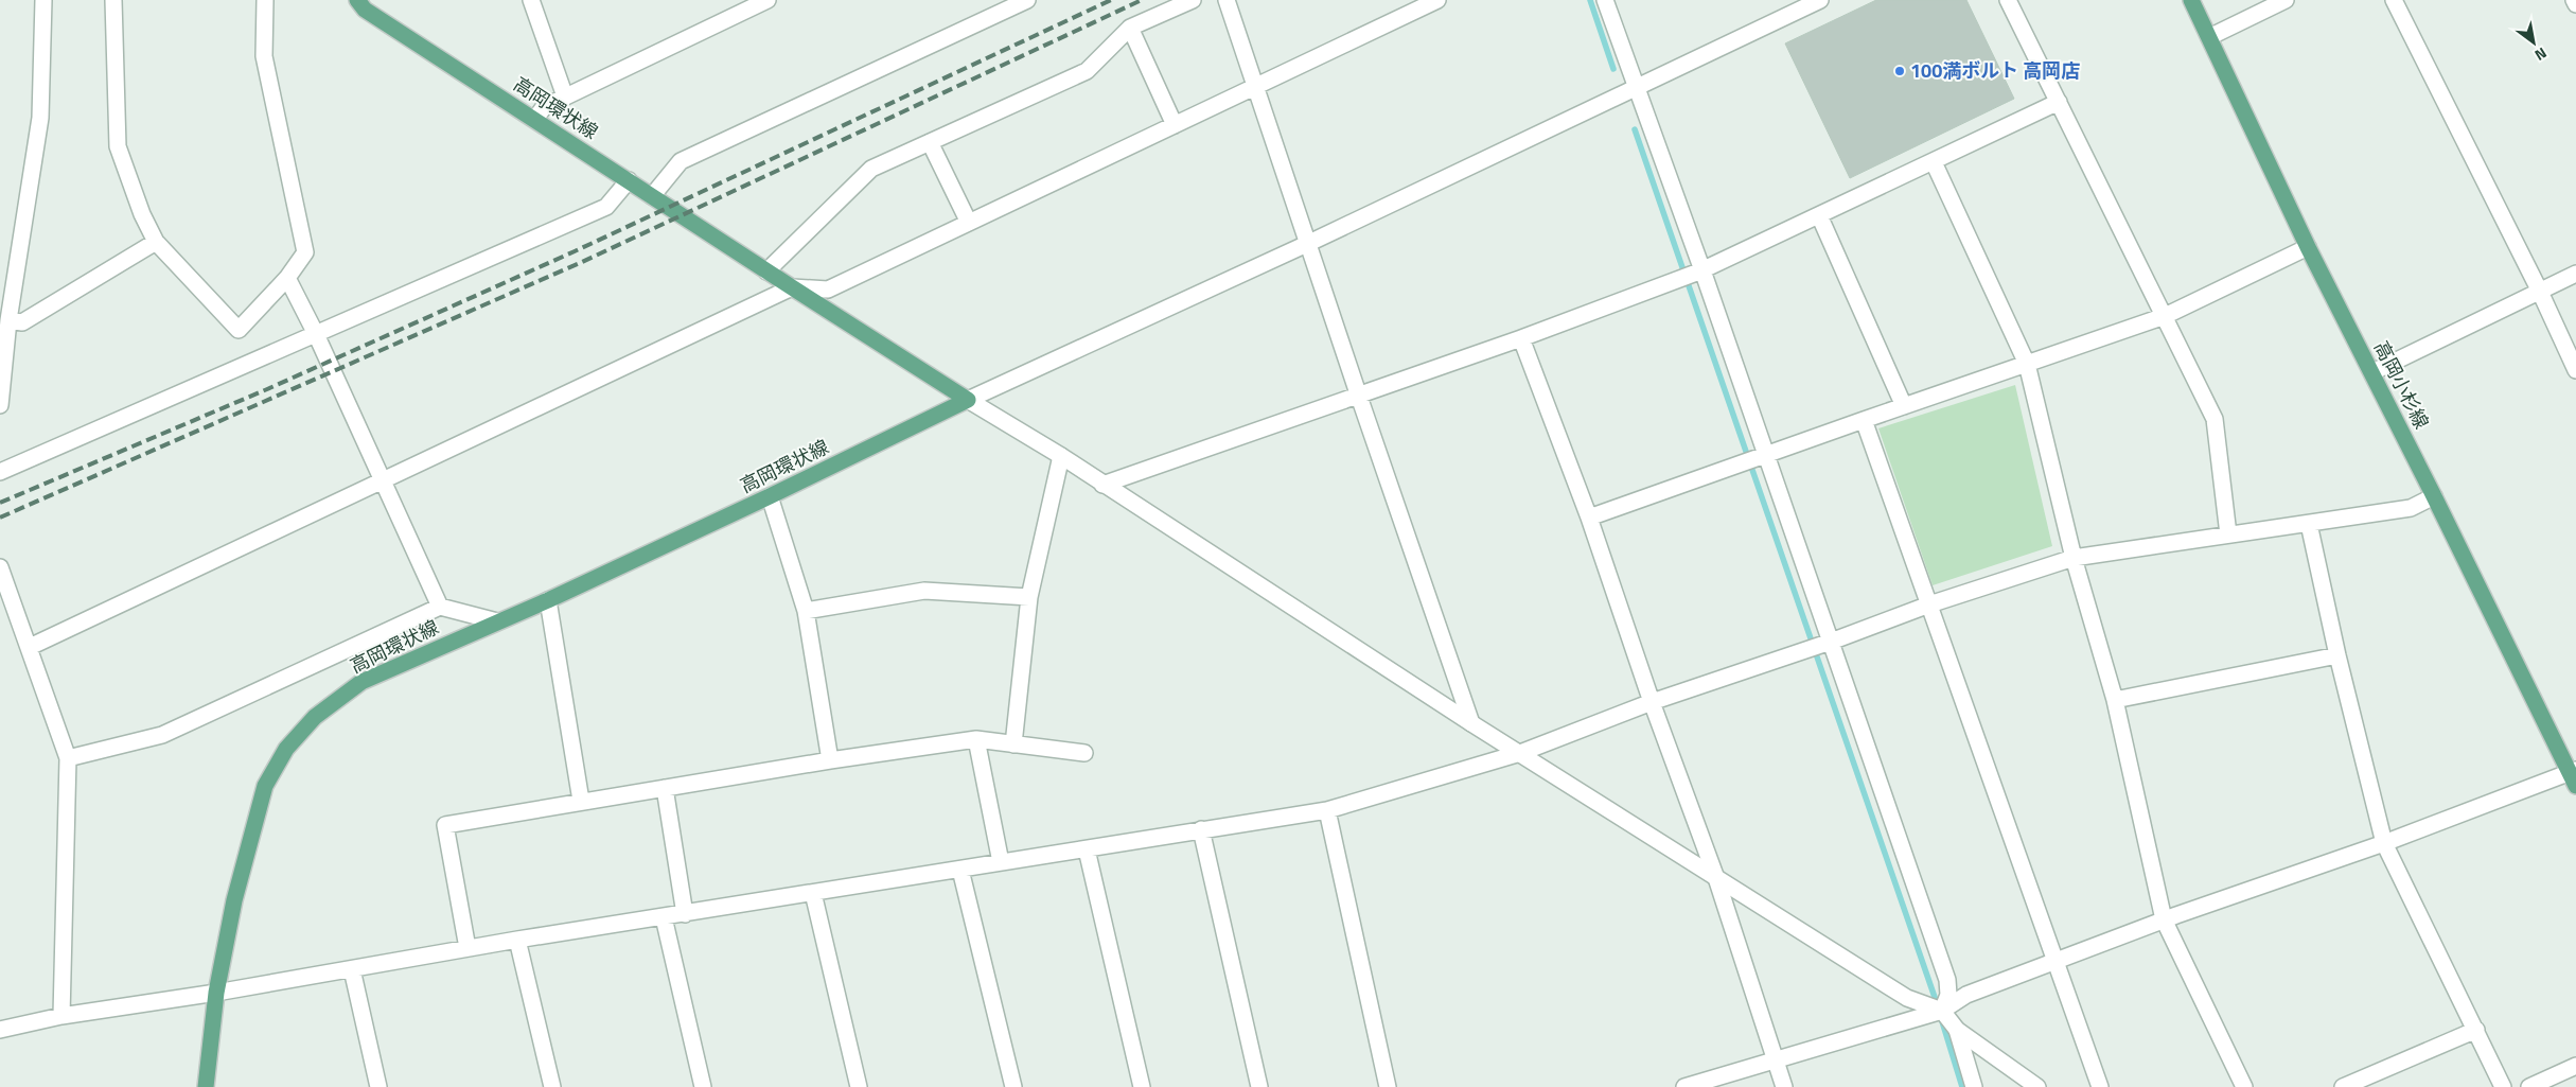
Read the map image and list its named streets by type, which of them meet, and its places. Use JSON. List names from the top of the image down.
{
  "streets": {
    "main road": ["高岡環状線", "高岡小杉線"]
  },
  "places": ["100満ボルト 高岡店"],
  "north": "bottom right"
}
